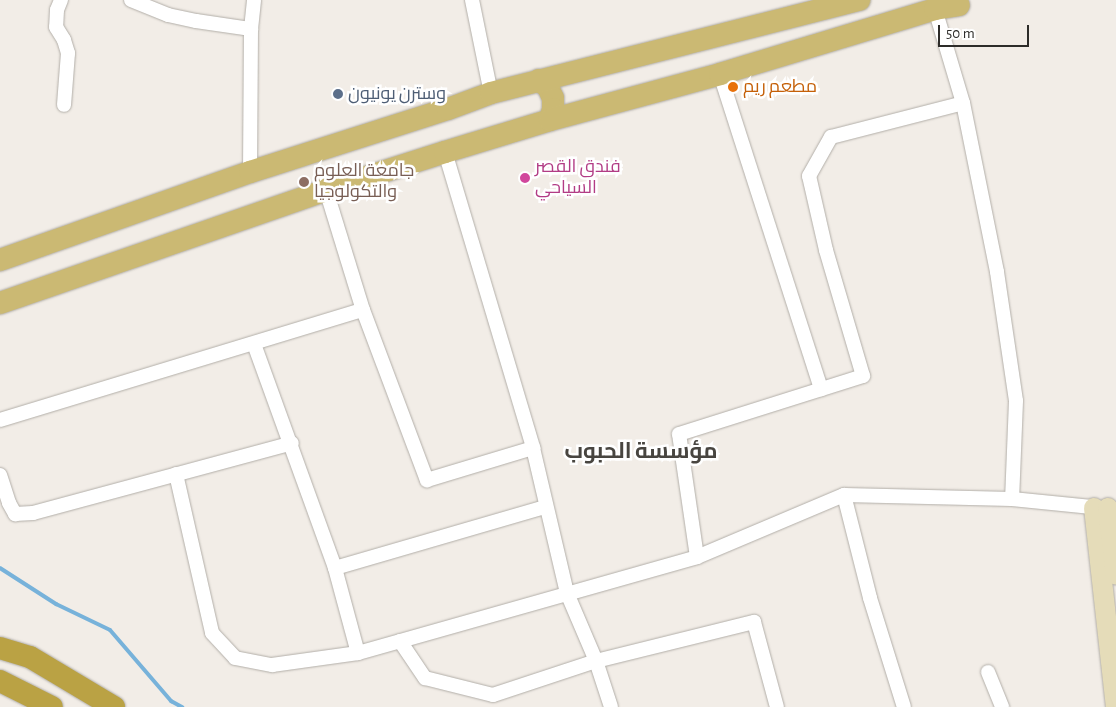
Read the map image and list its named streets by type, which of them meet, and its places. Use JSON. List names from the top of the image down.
{
  "districts": ["مؤسسة الحبوب"],
  "places": [
    "مطعم ريم",
    "وسترن يونيون",
    "فندق القصر السياحي",
    "جامعة العلوم والتكولوجيا"
  ],
  "scale_bar": "50 m"
}
